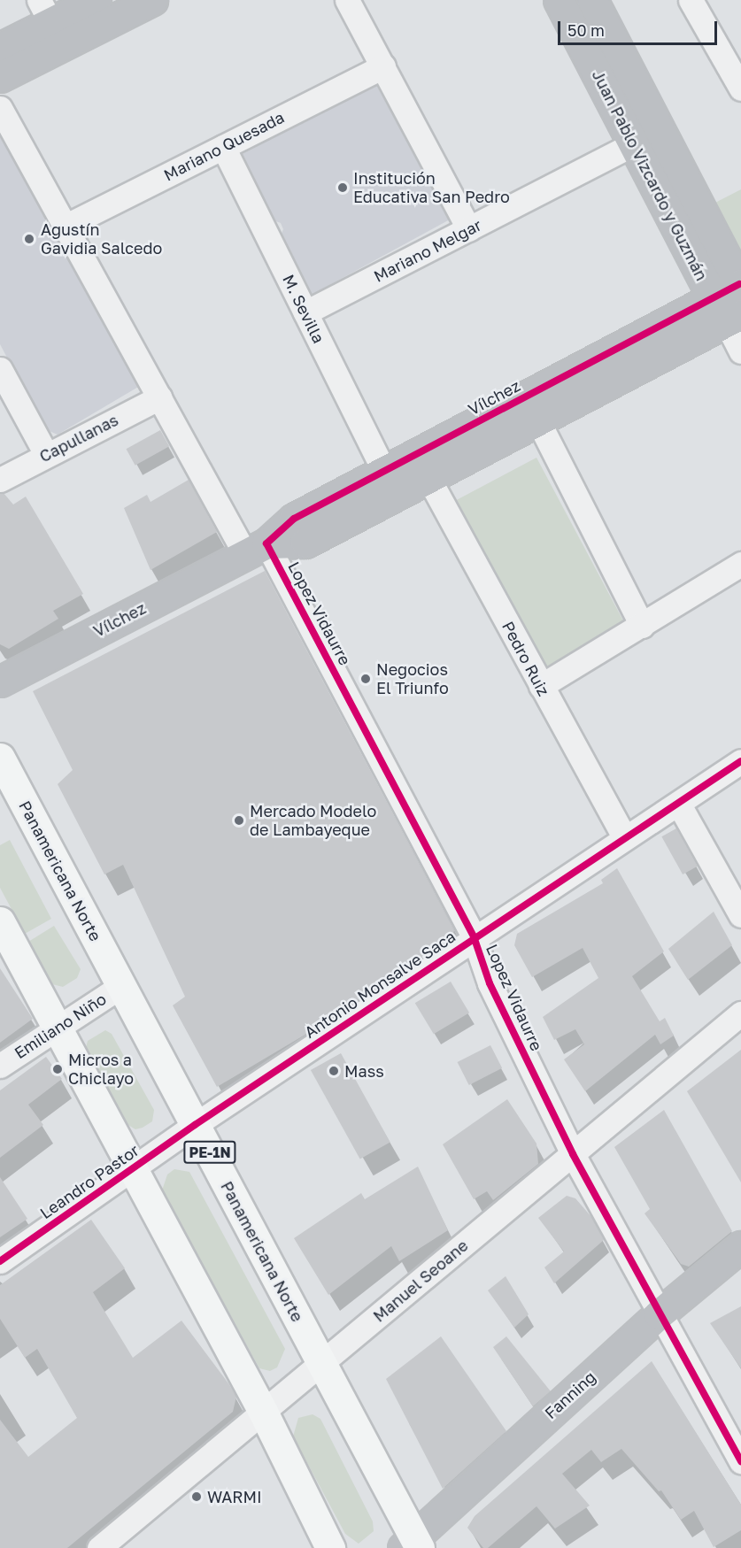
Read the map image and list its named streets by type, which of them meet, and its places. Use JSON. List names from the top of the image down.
{
  "streets": {
    "highway": ["Panamericana Norte", "PE-1N"],
    "street": [
      "Mariano Quesada",
      "Juan Pablo Vizcardo y Guzmán",
      "Mariano Melgar",
      "M. Sevilla",
      "Vílchez",
      "Capullanas",
      "Lopez Vidaurre",
      "Pedro Ruiz",
      "Antonio Monsalve Saca",
      "Emiliano Niño",
      "Leandro Pastor",
      "Manuel Seoane",
      "Fanning"
    ]
  },
  "crossings": [
    ["Mariano Quesada", "M. Sevilla"],
    ["Mariano Quesada", "Lopez Vidaurre"],
    ["Juan Pablo Vizcardo y Guzmán", "Mariano Melgar"],
    ["Juan Pablo Vizcardo y Guzmán", "Vílchez"],
    ["Mariano Melgar", "M. Sevilla"],
    ["M. Sevilla", "Vílchez"],
    ["Vílchez", "Lopez Vidaurre"],
    ["Vílchez", "Pedro Ruiz"],
    ["Capullanas", "Lopez Vidaurre"],
    ["Lopez Vidaurre", "Antonio Monsalve Saca"],
    ["Lopez Vidaurre", "Manuel Seoane"],
    ["Lopez Vidaurre", "Fanning"],
    ["Pedro Ruiz", "Antonio Monsalve Saca"],
    ["Panamericana Norte", "Antonio Monsalve Saca"],
    ["Panamericana Norte", "Emiliano Niño"],
    ["Panamericana Norte", "Leandro Pastor"],
    ["Panamericana Norte", "Manuel Seoane"],
    ["Panamericana Norte", "Fanning"],
    ["Antonio Monsalve Saca", "Leandro Pastor"]
  ],
  "places": [
    "Institución Educativa San Pedro",
    "Agustín Gavidia Salcedo",
    "Negocios El Triunfo",
    "Mercado Modelo de Lambayeque",
    "Micros a Chiclayo",
    "Mass",
    "WARMI"
  ],
  "scale_bar": "50 m"
}
